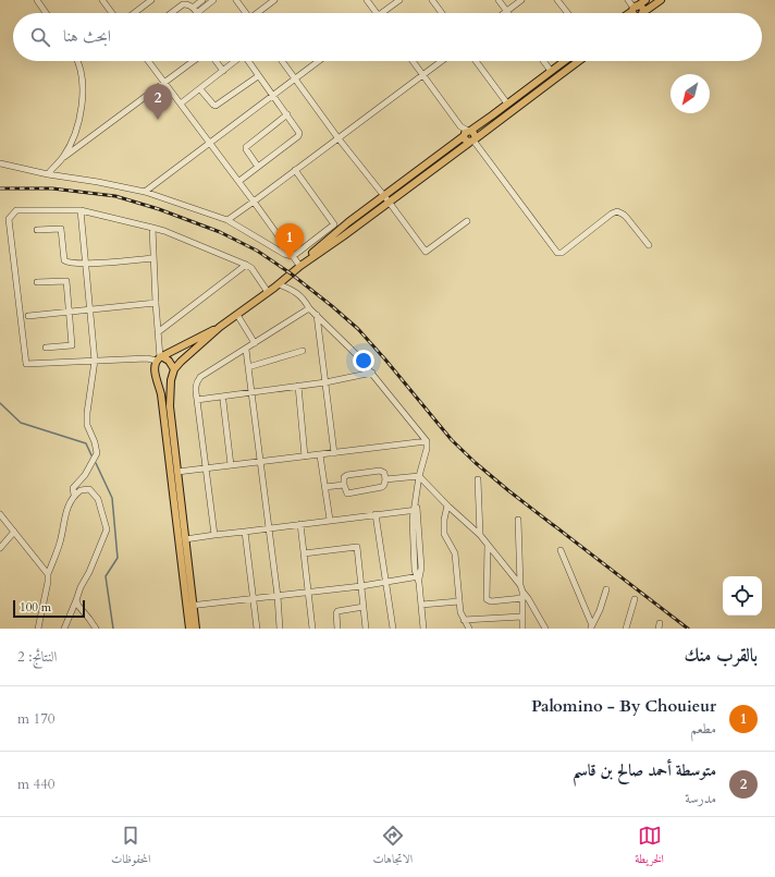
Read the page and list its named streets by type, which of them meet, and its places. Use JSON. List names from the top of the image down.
{
  "scale_bar": "100 m",
  "north": "bottom left",
  "page": {
    "search": "ابحث هنا",
    "pins": ["2", "1"],
    "scale": "100 m",
    "heading": ["بالقرب منك", "النتائج: 2"],
    "list": [
      {
        "mark": "1",
        "name": "Palomino - By Chouieur",
        "note": "مطعم",
        "value": "170 m"
      },
      {
        "mark": "2",
        "name": "متوسطة أحمد صالح بن قاسم",
        "note": "مدرسة",
        "value": "440 m"
      }
    ],
    "nav": ["الخريطة", "الاتجاهات", "المحفوظات"]
  }
}
